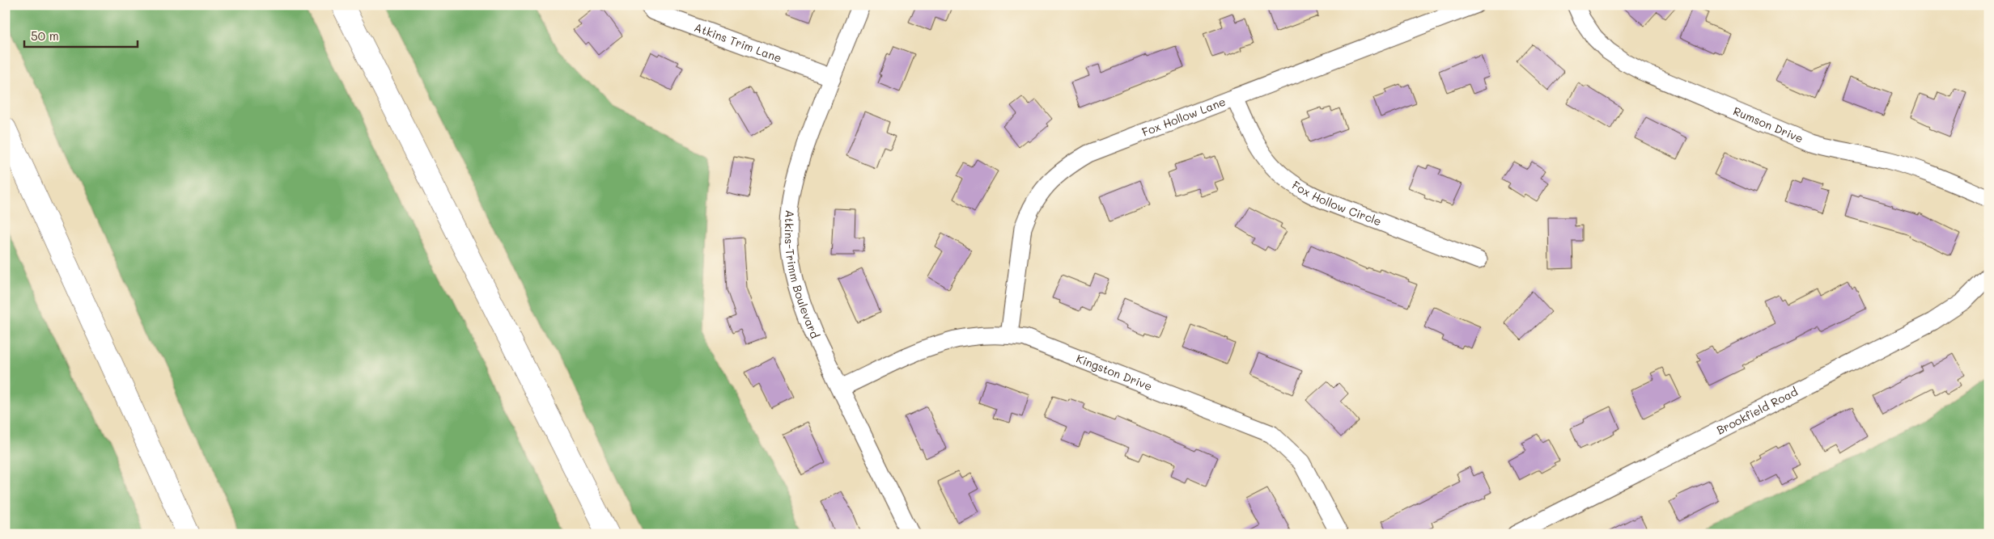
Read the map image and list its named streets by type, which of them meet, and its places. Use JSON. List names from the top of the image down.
{
  "streets": {
    "street": [
      "Atkins Trim Lane",
      "Fox Hollow Lane",
      "Rumson Drive",
      "Fox Hollow Circle",
      "Atkins-Trimm Boulevard",
      "Kingston Drive",
      "Brookfield Road"
    ]
  },
  "crossings": [
    ["Atkins Trim Lane", "Atkins-Trimm Boulevard"],
    ["Fox Hollow Lane", "Fox Hollow Circle"],
    ["Fox Hollow Lane", "Kingston Drive"],
    ["Atkins-Trimm Boulevard", "Kingston Drive"]
  ],
  "scale_bar": "50 m"
}
